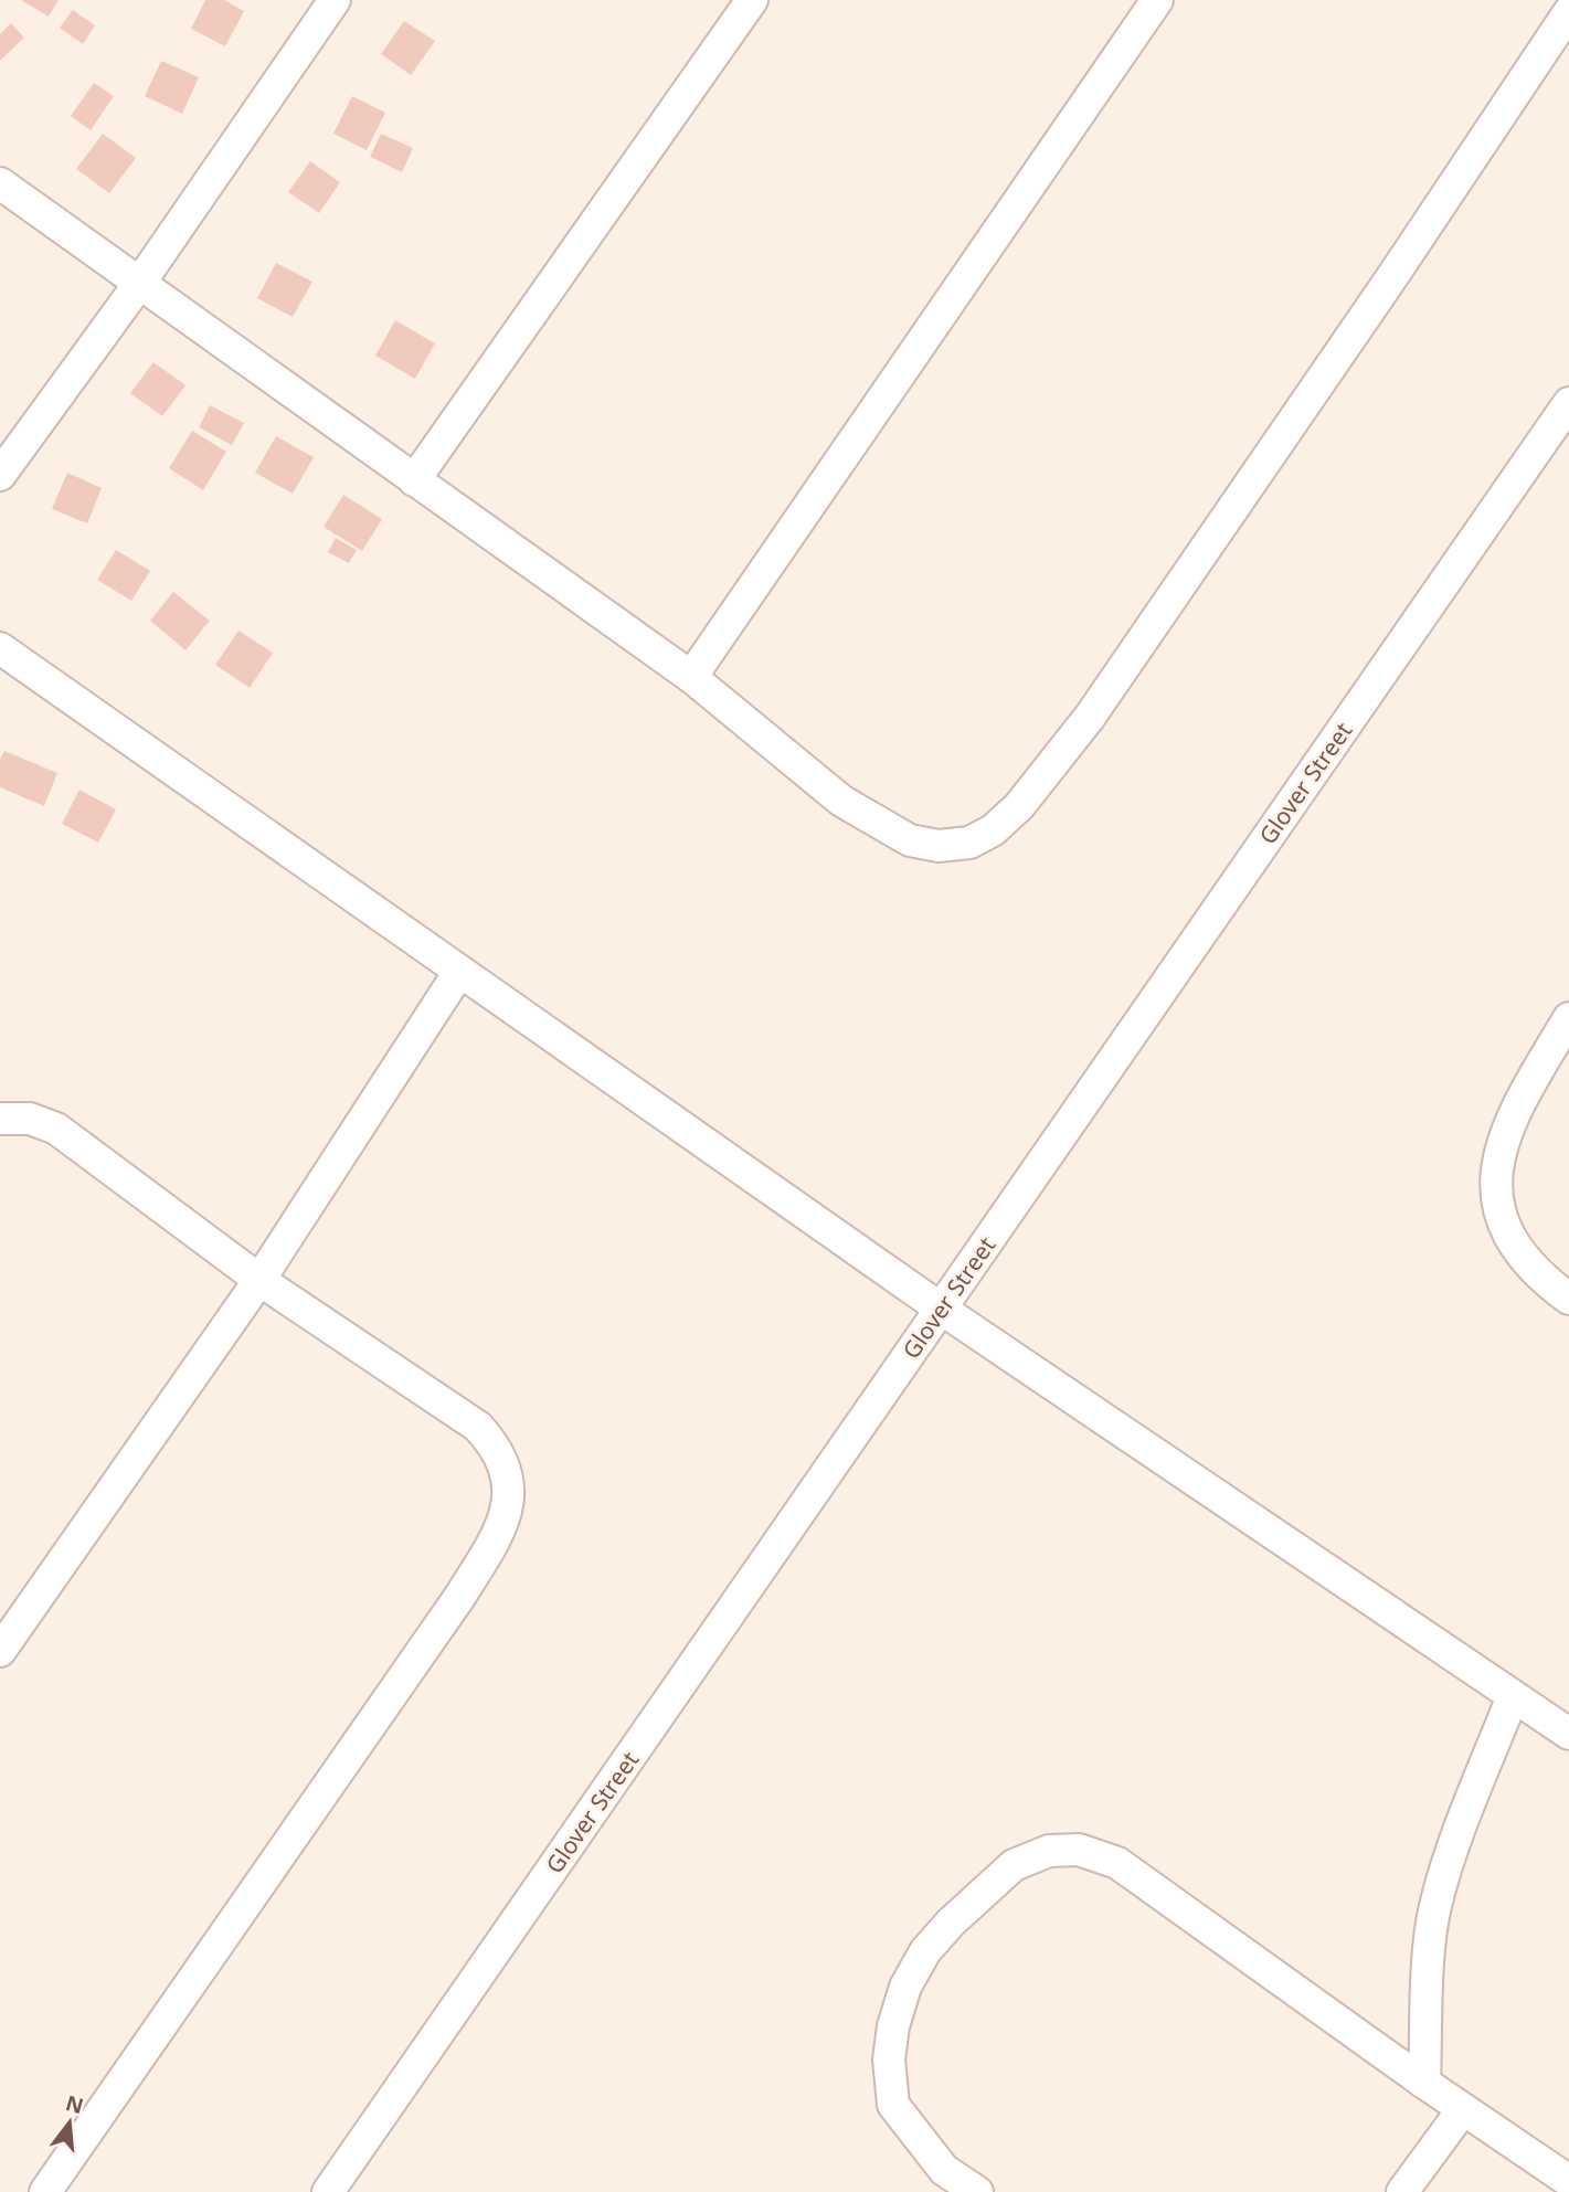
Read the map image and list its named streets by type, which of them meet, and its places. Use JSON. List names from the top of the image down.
{
  "streets": {
    "street": ["Glover Street"]
  },
  "north": "top"
}
